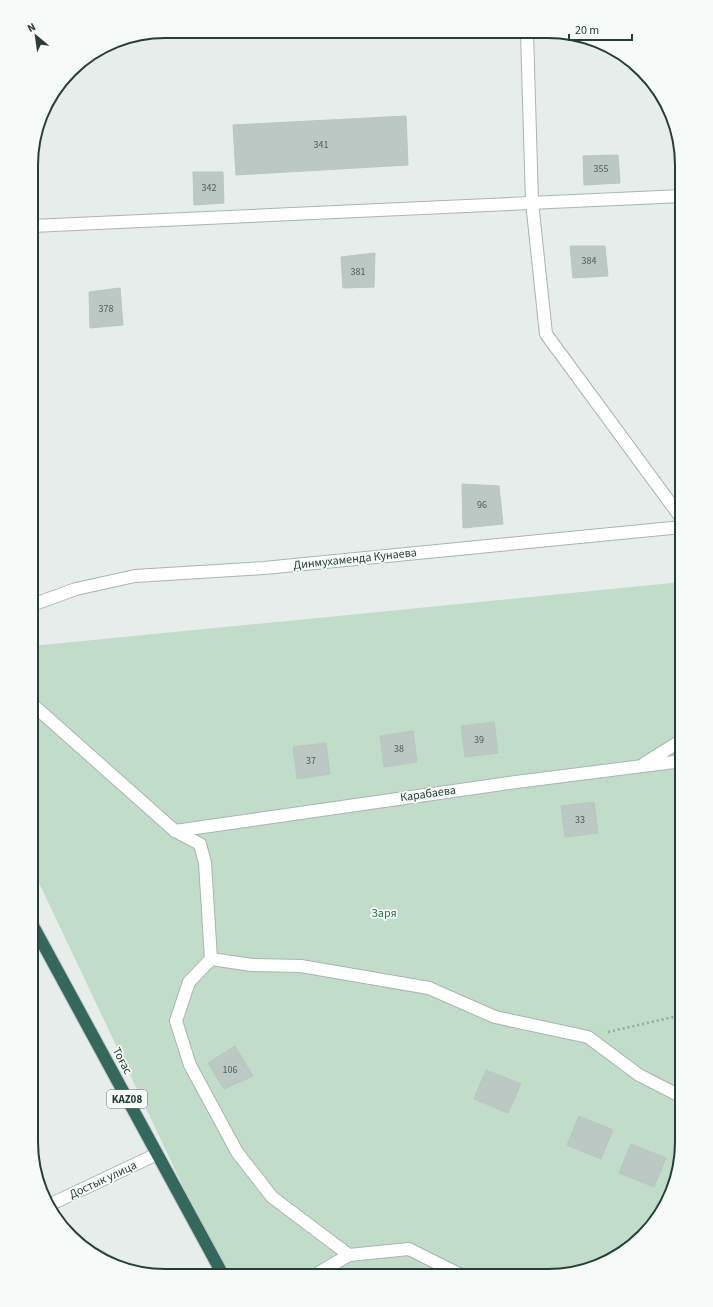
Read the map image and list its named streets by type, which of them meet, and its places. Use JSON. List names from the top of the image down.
{
  "streets": {
    "highway": ["Тоғас", "KAZ08"],
    "street": ["Динмухаменда Кунаева", "Карабаева", "Достык улица"]
  },
  "crossings": [
    ["Тоғас", "Достык улица"]
  ],
  "parks": ["Заря"],
  "house_numbers": [
    "341",
    "355",
    "342",
    "384",
    "381",
    "378",
    "96",
    "39",
    "38",
    "37",
    "33",
    "106"
  ],
  "scale_bar": "20 m",
  "north": "top left"
}
